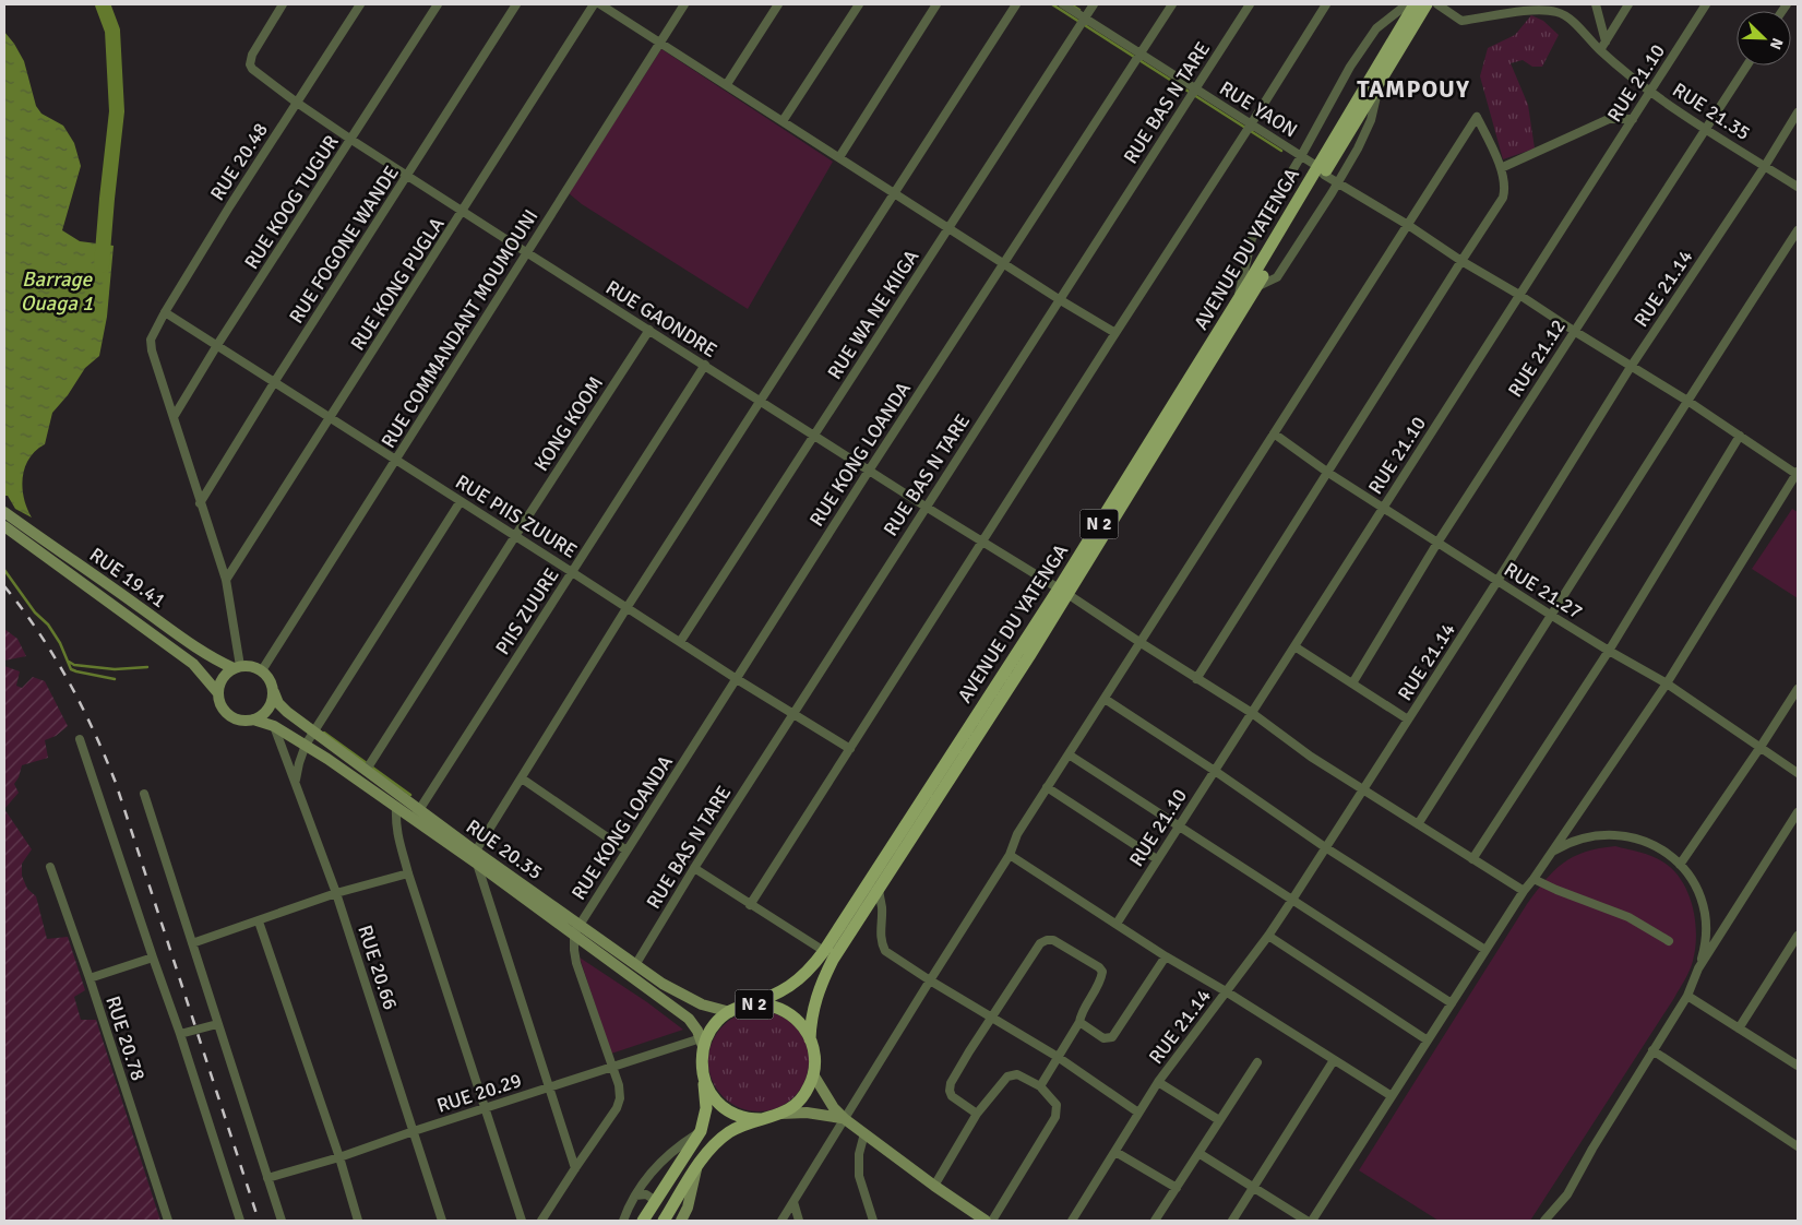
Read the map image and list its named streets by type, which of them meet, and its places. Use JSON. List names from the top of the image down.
{
  "streets": {
    "main road": [
      "AVENUE DU YATENGA",
      "N 2",
      "RUE 19.41",
      "RUE 20.35"
    ],
    "street": [
      "RUE 21.10",
      "RUE BAS N TARE",
      "RUE YAON",
      "RUE 21.35",
      "RUE 20.48",
      "RUE KOOG TUGUR",
      "RUE FOGONE WANDE",
      "RUE KONG PUGLA",
      "RUE 21.14",
      "RUE WA NE KIIGA",
      "RUE GAONDRE",
      "RUE COMMANDANT MOUMOUNI",
      "RUE 21.12",
      "KONG KOOM",
      "RUE KONG LOANDA",
      "RUE PIIS ZUURE",
      "RUE 21.27",
      "PIIS ZUURE",
      "RUE 20.66",
      "RUE 20.78",
      "RUE 20.29"
    ]
  },
  "crossings": [
    ["RUE 21.10", "RUE YAON"],
    ["RUE 21.10", "RUE 21.35"],
    ["RUE 21.10", "RUE GAONDRE"],
    ["RUE 21.10", "RUE 21.27"],
    ["RUE BAS N TARE", "RUE YAON"],
    ["RUE BAS N TARE", "RUE GAONDRE"],
    ["RUE BAS N TARE", "RUE PIIS ZUURE"],
    ["RUE BAS N TARE", "RUE 20.35"],
    ["RUE YAON", "AVENUE DU YATENGA"],
    ["RUE YAON", "RUE 21.14"],
    ["RUE YAON", "RUE WA NE KIIGA"],
    ["RUE YAON", "RUE 21.12"],
    ["RUE YAON", "RUE KONG LOANDA"],
    ["RUE 21.35", "RUE 21.14"],
    ["RUE 21.35", "RUE 21.12"],
    ["RUE 20.48", "RUE KOOG TUGUR"],
    ["RUE 20.48", "RUE GAONDRE"],
    ["RUE 20.48", "RUE PIIS ZUURE"],
    ["RUE KOOG TUGUR", "RUE GAONDRE"],
    ["RUE KOOG TUGUR", "RUE PIIS ZUURE"],
    ["RUE FOGONE WANDE", "RUE GAONDRE"],
    ["RUE FOGONE WANDE", "RUE PIIS ZUURE"],
    ["AVENUE DU YATENGA", "RUE GAONDRE"],
    ["AVENUE DU YATENGA", "N 2"],
    ["AVENUE DU YATENGA", "RUE 20.35"],
    ["AVENUE DU YATENGA", "RUE 20.29"],
    ["RUE KONG PUGLA", "RUE GAONDRE"],
    ["RUE KONG PUGLA", "RUE PIIS ZUURE"],
    ["RUE 21.14", "RUE GAONDRE"],
    ["RUE 21.14", "RUE 21.27"],
    ["RUE WA NE KIIGA", "RUE GAONDRE"],
    ["RUE WA NE KIIGA", "RUE PIIS ZUURE"],
    ["RUE GAONDRE", "RUE COMMANDANT MOUMOUNI"],
    ["RUE GAONDRE", "KONG KOOM"],
    ["RUE GAONDRE", "RUE KONG LOANDA"],
    ["RUE GAONDRE", "PIIS ZUURE"],
    ["RUE COMMANDANT MOUMOUNI", "RUE PIIS ZUURE"],
    ["RUE COMMANDANT MOUMOUNI", "RUE 19.41"],
    ["RUE COMMANDANT MOUMOUNI", "RUE 20.35"],
    ["RUE 21.12", "RUE 21.27"],
    ["KONG KOOM", "RUE PIIS ZUURE"],
    ["KONG KOOM", "RUE 20.35"],
    ["RUE KONG LOANDA", "RUE PIIS ZUURE"],
    ["RUE KONG LOANDA", "RUE 20.35"],
    ["RUE PIIS ZUURE", "PIIS ZUURE"],
    ["N 2", "RUE 20.35"],
    ["N 2", "RUE 20.29"],
    ["RUE 19.41", "RUE 20.35"],
    ["PIIS ZUURE", "RUE 20.35"],
    ["RUE 20.35", "RUE 20.66"],
    ["RUE 20.35", "RUE 20.29"],
    ["RUE 20.66", "RUE 20.29"]
  ],
  "districts": ["TAMPOUY"],
  "water": ["Barrage Ouaga 1"],
  "north": "bottom right"
}
